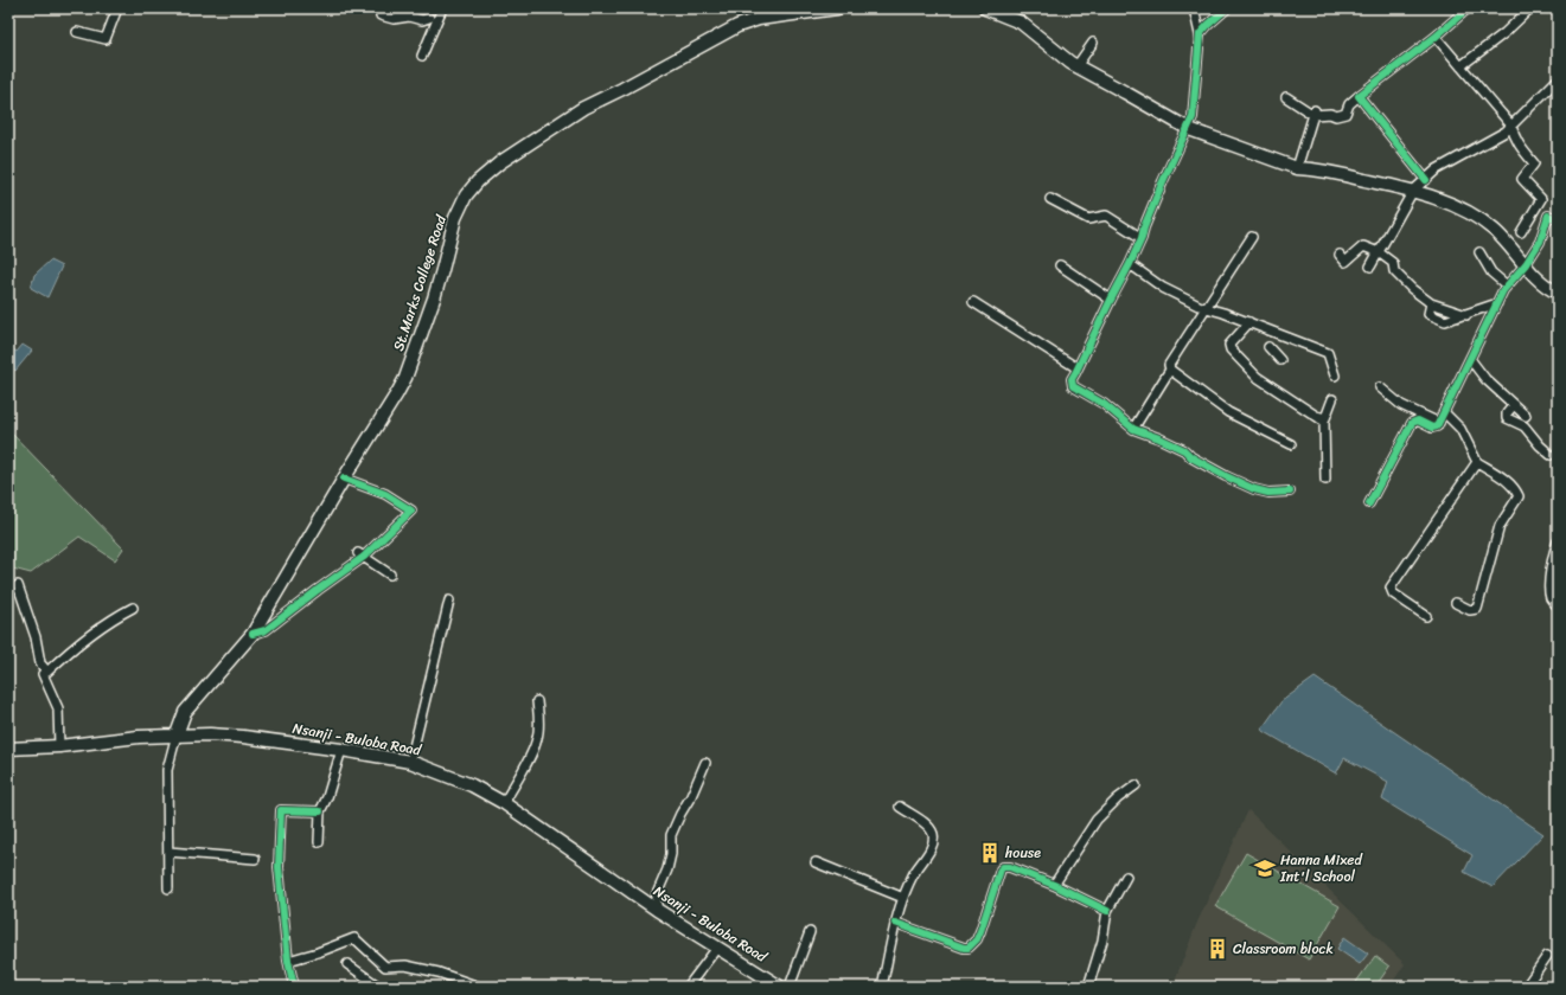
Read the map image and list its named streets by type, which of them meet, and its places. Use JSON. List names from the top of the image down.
{
  "streets": {
    "main road": ["St.Marks College Road", "Nsanji - Buloba Road"]
  },
  "crossings": [
    ["St.Marks College Road", "Nsanji - Buloba Road"]
  ],
  "places": {
    "building": ["house", "Classroom block"],
    "school or university": ["Hanna Mixed Int'l School"]
  }
}
